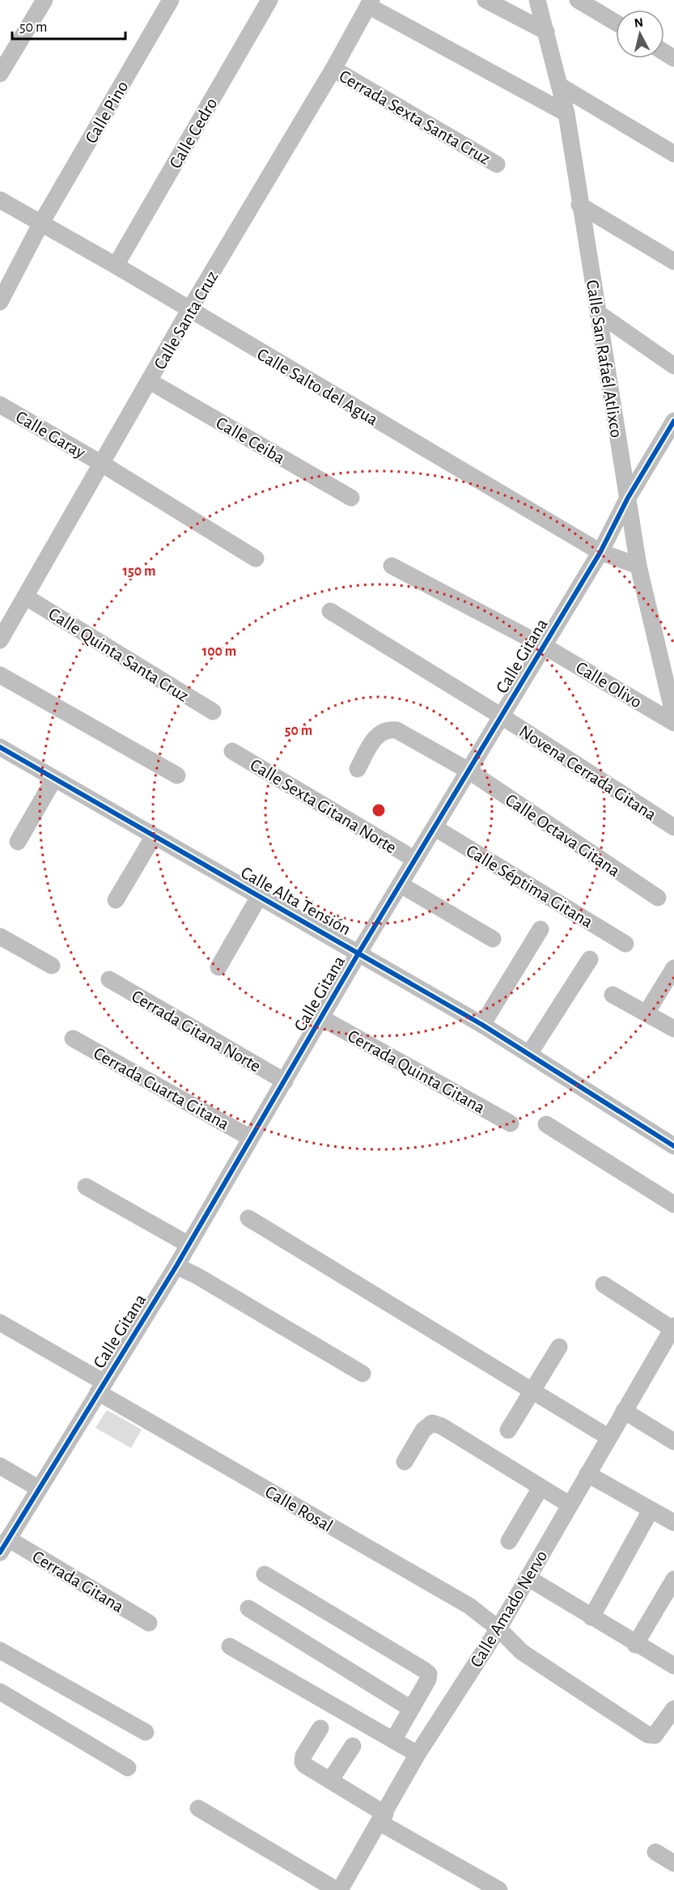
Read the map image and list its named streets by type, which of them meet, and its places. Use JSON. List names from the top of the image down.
{
  "streets": {
    "street": [
      "Calle Pino",
      "Cerrada Sexta Santa Cruz",
      "Calle Cedro",
      "Calle Santa Cruz",
      "Calle San Rafaél Atlixco",
      "Calle Salto del Agua",
      "Calle Garay",
      "Calle Ceiba",
      "Calle Quinta Santa Cruz",
      "Calle Gitana",
      "Calle Olivo",
      "Novena Cerrada Gitana",
      "Calle Sexta Gitana Norte",
      "Calle Octava Gitana",
      "Calle Séptima Gitana",
      "Calle Alta Tensión",
      "Cerrada Gitana Norte",
      "Cerrada Quinta Gitana",
      "Cerrada Cuarta Gitana",
      "Calle Rosal",
      "Cerrada Gitana",
      "Calle Amado Nervo"
    ]
  },
  "crossings": [
    ["Calle Pino", "Calle Salto del Agua"],
    ["Cerrada Sexta Santa Cruz", "Calle Santa Cruz"],
    ["Calle Cedro", "Calle Salto del Agua"],
    ["Calle Santa Cruz", "Calle Salto del Agua"],
    ["Calle Santa Cruz", "Calle Garay"],
    ["Calle Santa Cruz", "Calle Ceiba"],
    ["Calle Santa Cruz", "Calle Quinta Santa Cruz"],
    ["Calle San Rafaél Atlixco", "Calle Salto del Agua"],
    ["Calle San Rafaél Atlixco", "Calle Gitana"],
    ["Calle Salto del Agua", "Calle Gitana"],
    ["Calle Gitana", "Calle Olivo"],
    ["Calle Gitana", "Novena Cerrada Gitana"],
    ["Calle Gitana", "Calle Sexta Gitana Norte"],
    ["Calle Gitana", "Calle Octava Gitana"],
    ["Calle Gitana", "Calle Séptima Gitana"],
    ["Calle Gitana", "Calle Alta Tensión"],
    ["Calle Gitana", "Cerrada Gitana Norte"],
    ["Calle Gitana", "Cerrada Quinta Gitana"],
    ["Calle Gitana", "Cerrada Cuarta Gitana"],
    ["Calle Gitana", "Calle Rosal"],
    ["Calle Gitana", "Cerrada Gitana"],
    ["Calle Rosal", "Calle Amado Nervo"]
  ],
  "scale_bar": "50 m",
  "north": "top",
  "rings": ["150 m", "100 m", "50 m"]
}
